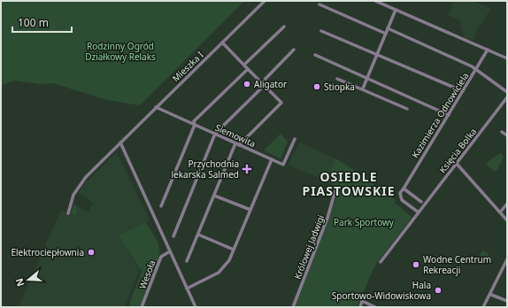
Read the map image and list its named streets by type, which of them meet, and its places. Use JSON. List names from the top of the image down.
{
  "streets": {
    "street": [
      "Mieszka I",
      "Kazimierza Odnowiciela",
      "Siemowita",
      "Księcia Bolka",
      "Królowej Jadwigi",
      "Wesoła"
    ]
  },
  "crossings": [
    ["Mieszka I", "Siemowita"]
  ],
  "districts": ["OSIEDLE PIASTOWSKIE"],
  "parks": ["Rodzinny Ogród Działkowy Relaks", "Park Sportowy"],
  "places": {
    "other": [
      "Aligator",
      "Stiopka",
      "Elektrociepłownia",
      "Wodne Centrum Rekreacji",
      "Hala Sportowo-Widowiskowa"
    ],
    "health": ["Przychodnia lekarska Salmed"]
  },
  "scale_bar": "100 m",
  "north": "left"
}
